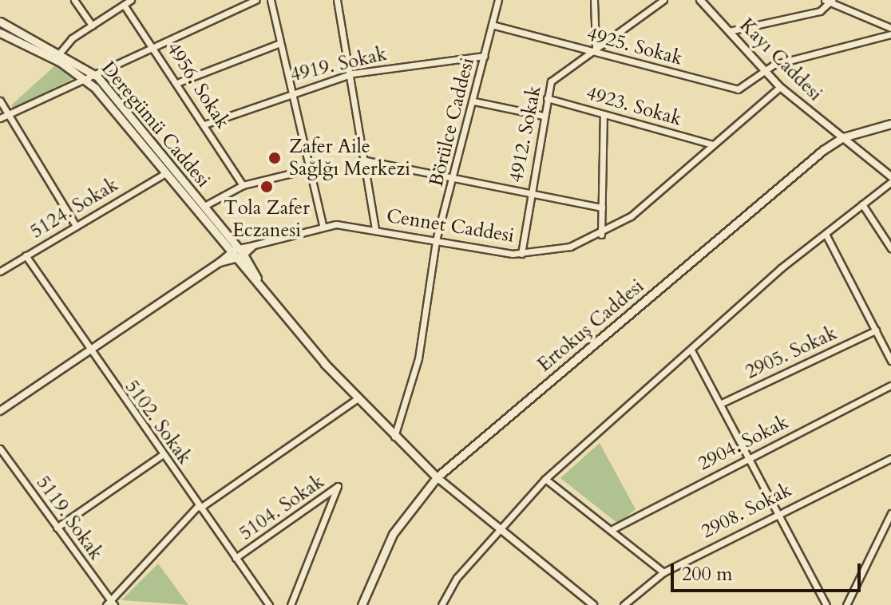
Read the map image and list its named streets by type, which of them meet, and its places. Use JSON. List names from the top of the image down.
{
  "streets": {
    "main road": ["Deregümü Caddesi", "Ertokuş Caddesi"],
    "street": [
      "4925. Sokak",
      "Kayı Caddesi",
      "4919. Sokak",
      "4956. Sokak",
      "4923. Sokak",
      "Börülce Caddesi",
      "4912. Sokak",
      "5124. Sokak",
      "Cennet Caddesi",
      "2905. Sokak",
      "5102. Sokak",
      "2904. Sokak",
      "5104. Sokak",
      "2908. Sokak",
      "5119. Sokak"
    ]
  },
  "crossings": [
    ["4925. Sokak", "Kayı Caddesi"],
    ["4925. Sokak", "Börülce Caddesi"],
    ["4925. Sokak", "4912. Sokak"],
    ["Kayı Caddesi", "Cennet Caddesi"],
    ["Kayı Caddesi", "Ertokuş Caddesi"],
    ["4919. Sokak", "4956. Sokak"],
    ["4919. Sokak", "Börülce Caddesi"],
    ["4923. Sokak", "4912. Sokak"],
    ["4923. Sokak", "Cennet Caddesi"],
    ["Börülce Caddesi", "Deregümü Caddesi"],
    ["Börülce Caddesi", "Cennet Caddesi"],
    ["Deregümü Caddesi", "5124. Sokak"],
    ["Deregümü Caddesi", "Cennet Caddesi"],
    ["Deregümü Caddesi", "Ertokuş Caddesi"],
    ["4912. Sokak", "Cennet Caddesi"],
    ["5124. Sokak", "5102. Sokak"],
    ["Cennet Caddesi", "5102. Sokak"],
    ["5102. Sokak", "5104. Sokak"]
  ],
  "places": ["Zafer Aile Sağlğı Merkezi", "Tola Zafer Eczanesi"],
  "scale_bar": "200 m"
}
